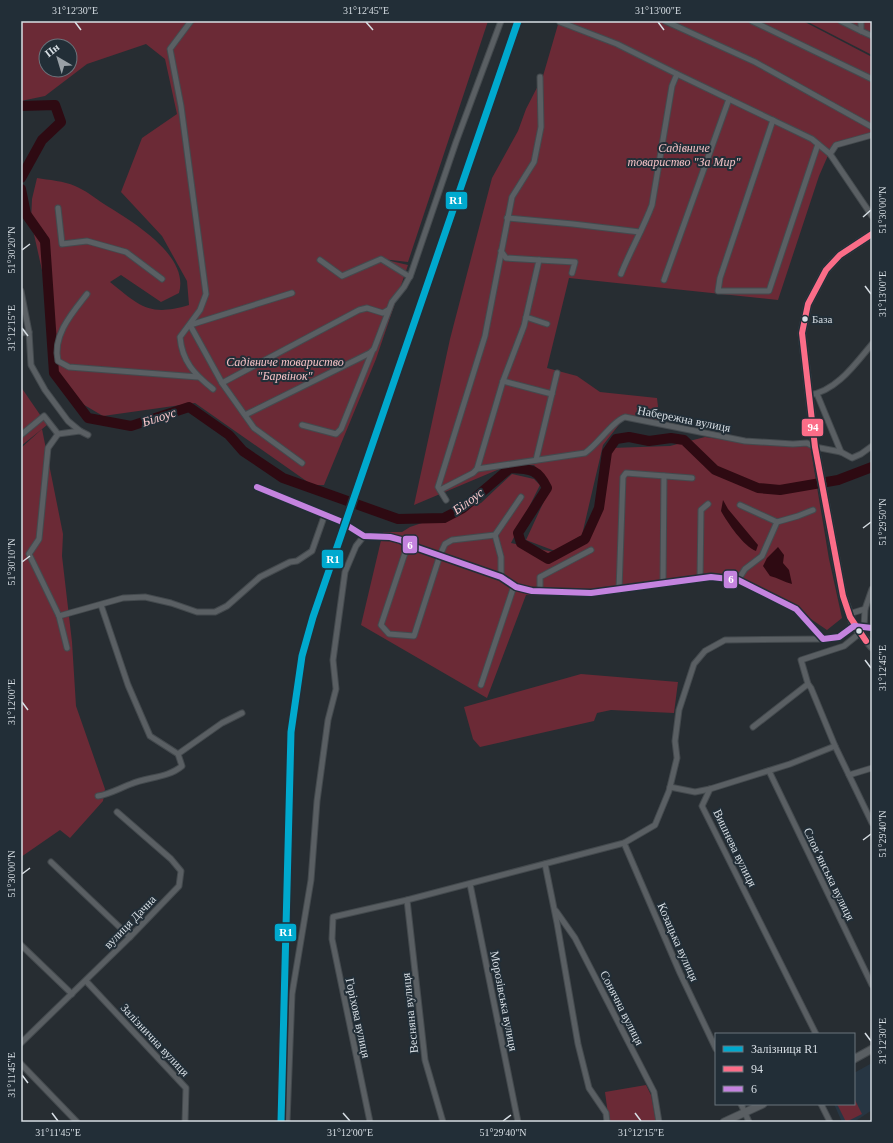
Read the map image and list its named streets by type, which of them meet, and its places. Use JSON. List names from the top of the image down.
{
  "streets": {
    "street": [
      "Набережна вулиця",
      "Вишнева вулиця",
      "Словʼянська вулиця",
      "вулиця Дачна",
      "Козацька вулиця",
      "Морозівська вулиця",
      "Сонячна вулиця",
      "Весняна вулиця",
      "Горіхова вулиця",
      "Залізнична вулиця"
    ]
  },
  "crossings": [
    ["вулиця Дачна", "Залізнична вулиця"],
    ["Весняна вулиця", "Горіхова вулиця"]
  ],
  "water": ["Білоус"],
  "parks": ["Садівниче товариство \"За Мир\"", "Садівниче товариство \"Барвінок\""],
  "places": ["База"],
  "lines": ["rail line R1", "transit line 94", "transit line 6"],
  "legend": ["Залізниця R1", "94", "6"],
  "north": "top left",
  "coordinates": [
    "31°12'30\"E",
    "31°12'45\"E",
    "31°13'00\"E",
    "51°30'00\"N",
    "51°30'20\"N",
    "31°12'15\"E",
    "51°29'50\"N",
    "51°30'10\"N",
    "31°12'00\"E",
    "51°29'40\"N",
    "31°11'45\"E"
  ]
}
